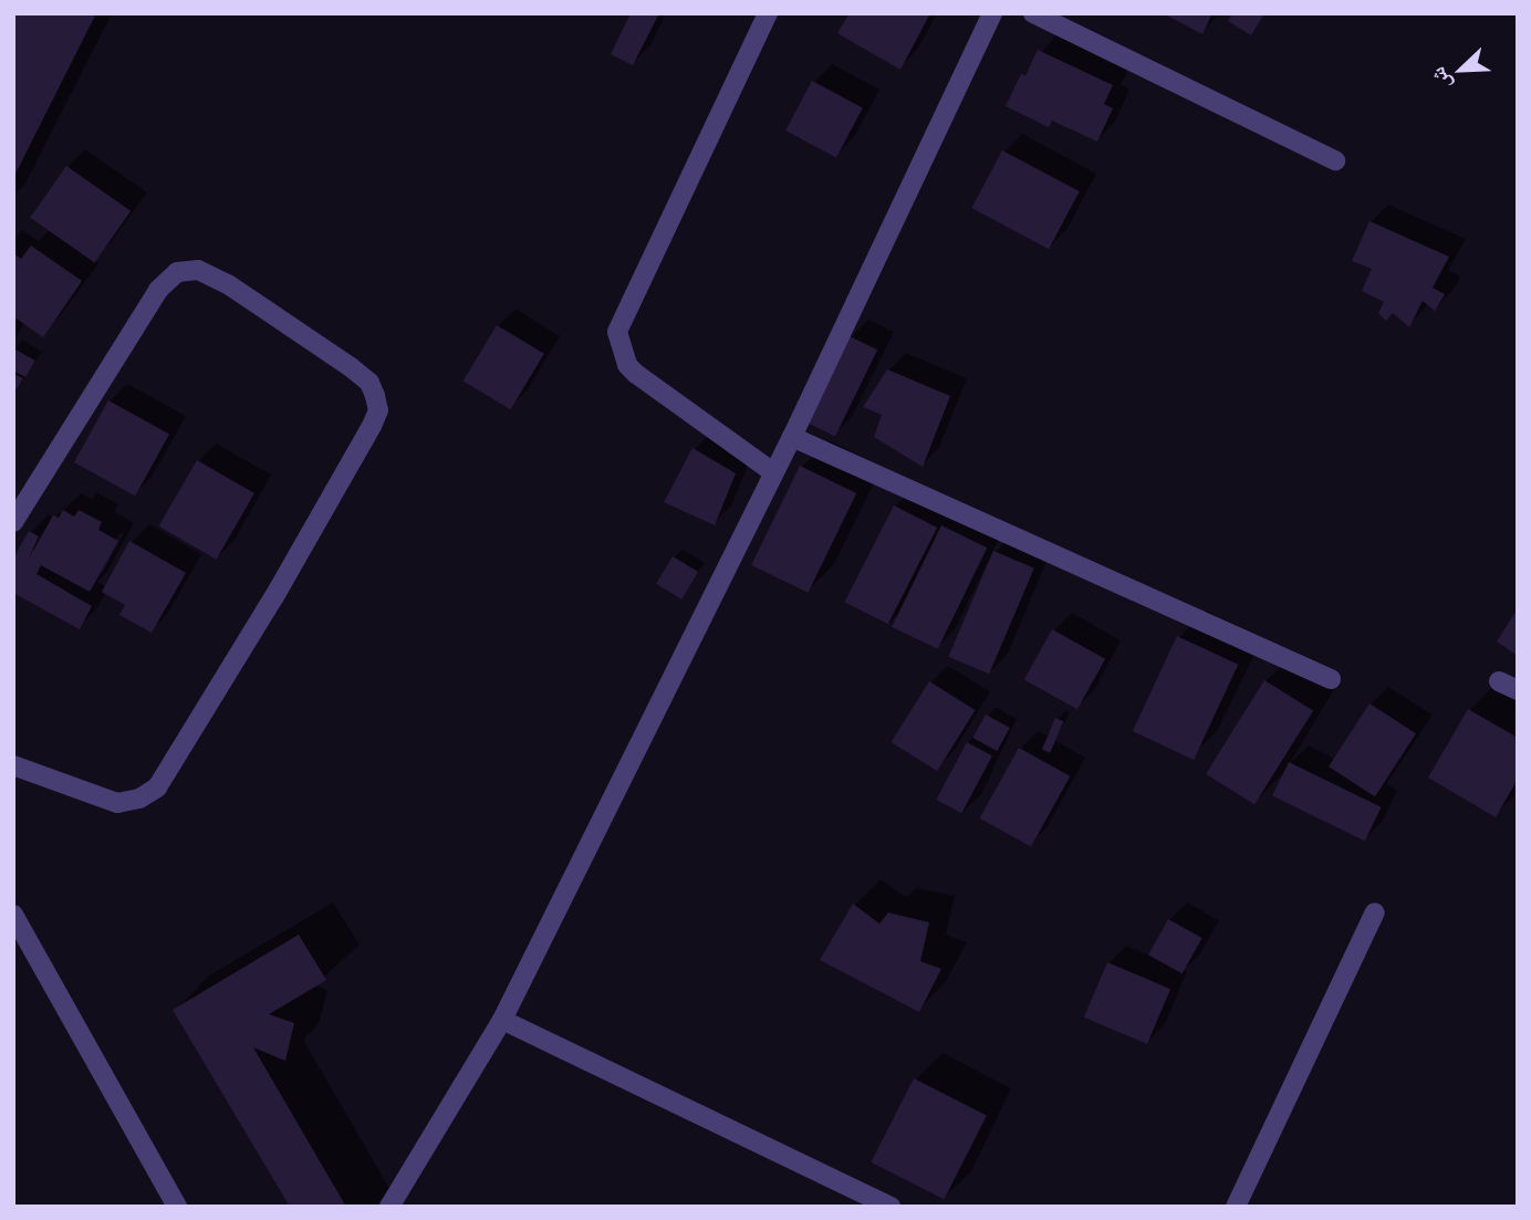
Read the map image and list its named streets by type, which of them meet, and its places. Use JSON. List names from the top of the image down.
{
  "north": "bottom left"
}
